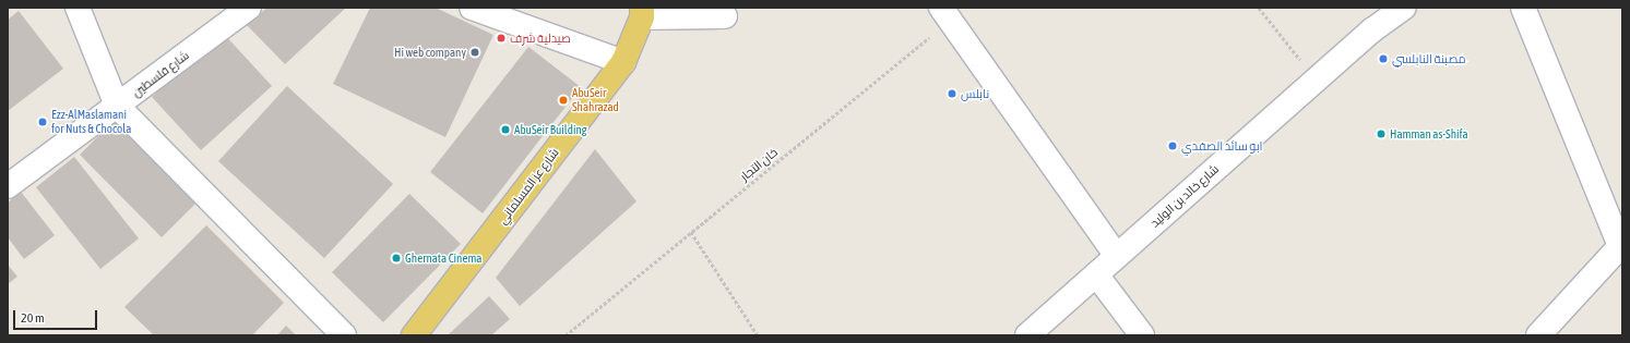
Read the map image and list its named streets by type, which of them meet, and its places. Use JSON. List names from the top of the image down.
{
  "streets": {
    "main road": ["شارع عز المسلماني"],
    "street": ["شارع فلسطين", "شارع خالد بن الوليد"],
    "path": ["خان التجار"]
  },
  "places": [
    "صيدلية شرف",
    "Hi web company",
    "مصبنة النابلسي",
    "نابلس",
    "AbuSeir Shahrazad",
    "Ezz-AlMaslamani for Nuts & Chocola",
    "AbuSeir Building",
    "Hamman as-Shifa",
    "ابو سائد الصفدي",
    "Ghernata Cinema"
  ],
  "scale_bar": "20 m"
}
